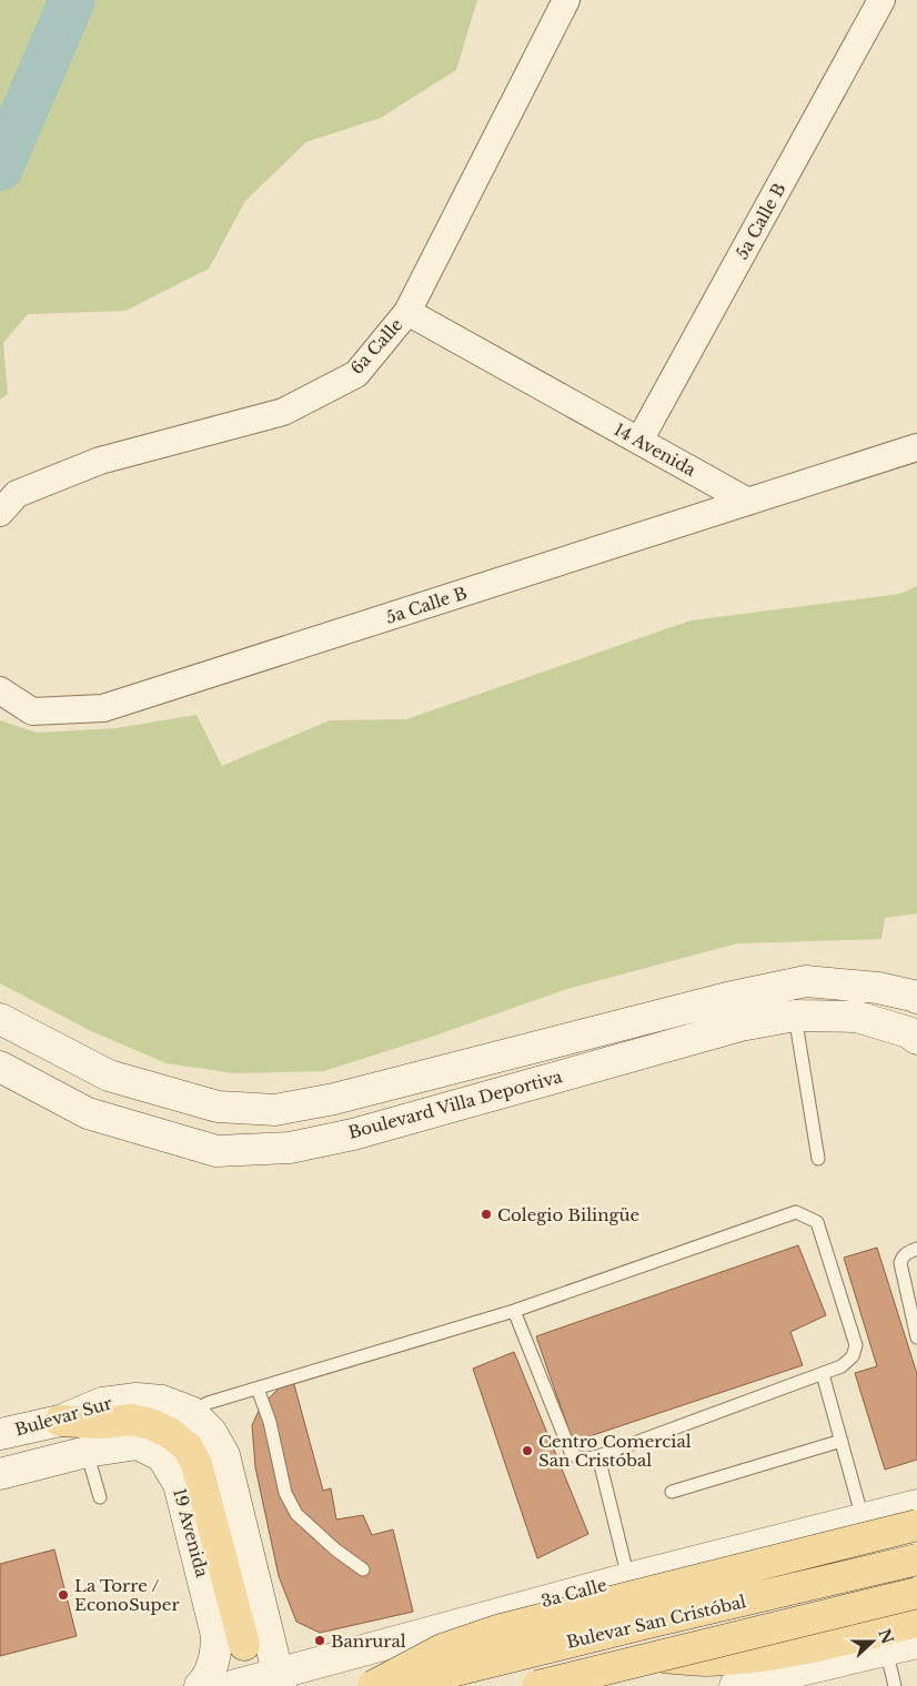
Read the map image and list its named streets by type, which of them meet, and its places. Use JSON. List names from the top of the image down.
{
  "streets": {
    "main road": [
      "Boulevard Villa Deportiva",
      "Bulevar Sur",
      "19 Avenida",
      "3a Calle",
      "Bulevar San Cristóbal"
    ],
    "street": ["5a Calle B", "6a Calle", "14 Avenida"]
  },
  "crossings": [
    ["5a Calle B", "14 Avenida"],
    ["6a Calle", "14 Avenida"]
  ],
  "places": [
    "Colegio Bilingüe",
    "Centro Comercial San Cristóbal",
    "La Torre / EconoSuper",
    "Banrural"
  ],
  "north": "right"
}
